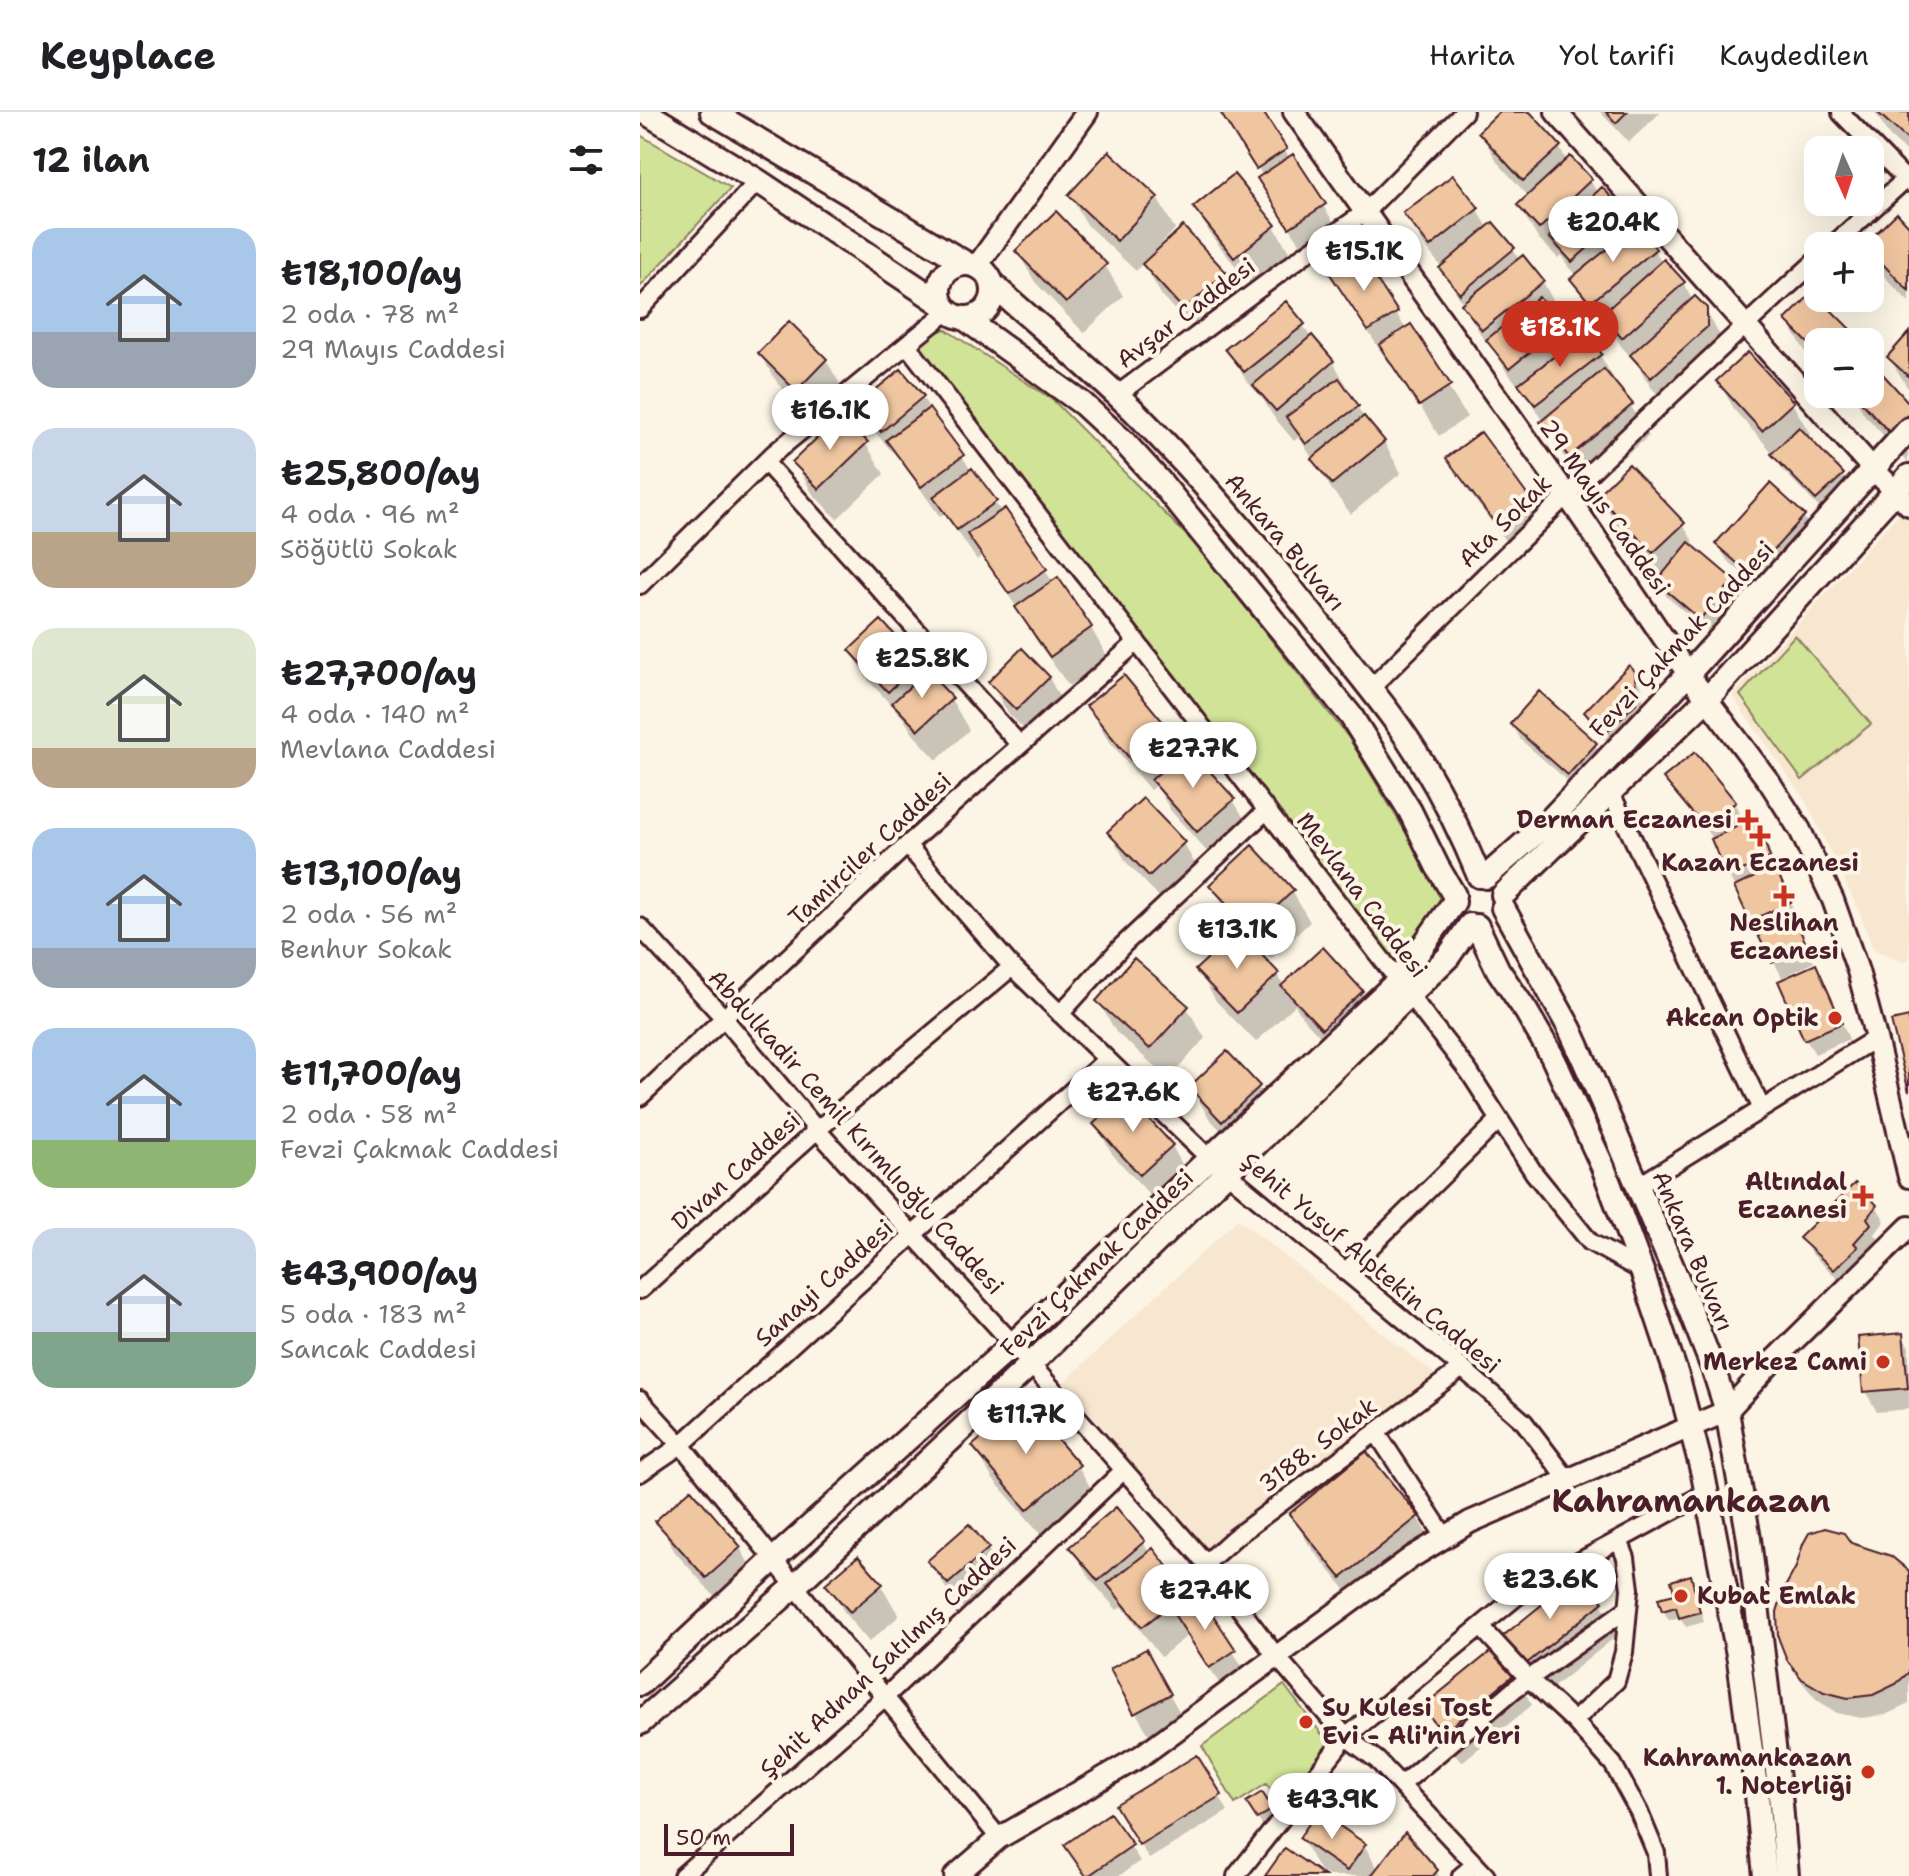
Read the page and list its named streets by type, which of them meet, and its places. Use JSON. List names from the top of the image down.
{
  "streets": {
    "main road": ["Ankara Bulvarı", "Fevzi Çakmak Caddesi"],
    "street": [
      "Avşar Caddesi",
      "29 Mayıs Caddesi",
      "Ata Sokak",
      "Tamirciler Caddesi",
      "Mevlana Caddesi",
      "Abdulkadir Cemil Kırımlıoğlu Caddesi",
      "Divan Caddesi",
      "Şehit Yusuf Alptekin Caddesi",
      "Sanayi Caddesi",
      "3188. Sokak",
      "Şehit Adnan Satılmış Caddesi"
    ]
  },
  "crossings": [
    ["Avşar Caddesi", "29 Mayıs Caddesi"],
    ["Avşar Caddesi", "Ankara Bulvarı"],
    ["29 Mayıs Caddesi", "Ata Sokak"],
    ["29 Mayıs Caddesi", "Fevzi Çakmak Caddesi"],
    ["Ata Sokak", "Ankara Bulvarı"],
    ["Ankara Bulvarı", "Fevzi Çakmak Caddesi"],
    ["Fevzi Çakmak Caddesi", "Mevlana Caddesi"],
    ["Fevzi Çakmak Caddesi", "Abdulkadir Cemil Kırımlıoğlu Caddesi"],
    ["Fevzi Çakmak Caddesi", "Şehit Yusuf Alptekin Caddesi"],
    ["Tamirciler Caddesi", "Mevlana Caddesi"],
    ["Tamirciler Caddesi", "Abdulkadir Cemil Kırımlıoğlu Caddesi"],
    ["Tamirciler Caddesi", "Şehit Yusuf Alptekin Caddesi"],
    ["Abdulkadir Cemil Kırımlıoğlu Caddesi", "Divan Caddesi"],
    ["Abdulkadir Cemil Kırımlıoğlu Caddesi", "Sanayi Caddesi"],
    ["Abdulkadir Cemil Kırımlıoğlu Caddesi", "3188. Sokak"],
    ["Abdulkadir Cemil Kırımlıoğlu Caddesi", "Şehit Adnan Satılmış Caddesi"],
    ["Divan Caddesi", "Şehit Yusuf Alptekin Caddesi"],
    ["Şehit Yusuf Alptekin Caddesi", "Sanayi Caddesi"],
    ["Şehit Yusuf Alptekin Caddesi", "3188. Sokak"]
  ],
  "districts": ["Kahramankazan"],
  "places": {
    "health": [
      "Derman Eczanesi",
      "Kazan Eczanesi",
      "Neslihan Eczanesi",
      "Altındal Eczanesi"
    ],
    "other": [
      "Akcan Optik",
      "Merkez Cami",
      "Kubat Emlak",
      "Su Kulesi Tost Evi - Ali'nin Yeri",
      "Kahramankazan 1. Noterliği"
    ]
  },
  "scale_bar": "50 m",
  "north": "bottom",
  "page": {
    "header": "Keyplace",
    "nav": ["Harita", "Yol tarifi", "Kaydedilen"],
    "heading": "12 ilan",
    "map_buttons": ["+", "−"],
    "price": [
      "₺20.4K",
      "₺15.1K",
      "₺18.1K",
      "₺16.1K",
      "₺25.8K",
      "₺27.7K",
      "₺13.1K",
      "₺27.6K",
      "₺11.7K",
      "₺23.6K",
      "₺27.4K",
      "₺43.9K"
    ],
    "list": [
      {
        "name": "₺18,100/ay",
        "note": "2 oda · 78 m² · 29 Mayıs Caddesi"
      },
      {
        "name": "₺25,800/ay",
        "note": "4 oda · 96 m² · Söğütlü Sokak"
      },
      {
        "name": "₺27,700/ay",
        "note": "4 oda · 140 m² · Mevlana Caddesi"
      },
      {
        "name": "₺13,100/ay",
        "note": "2 oda · 56 m² · Benhur Sokak"
      },
      {
        "name": "₺11,700/ay",
        "note": "2 oda · 58 m² · Fevzi Çakmak Caddesi"
      },
      {
        "name": "₺43,900/ay",
        "note": "5 oda · 183 m² · Sancak Caddesi"
      }
    ],
    "scale": "50 m"
  }
}
